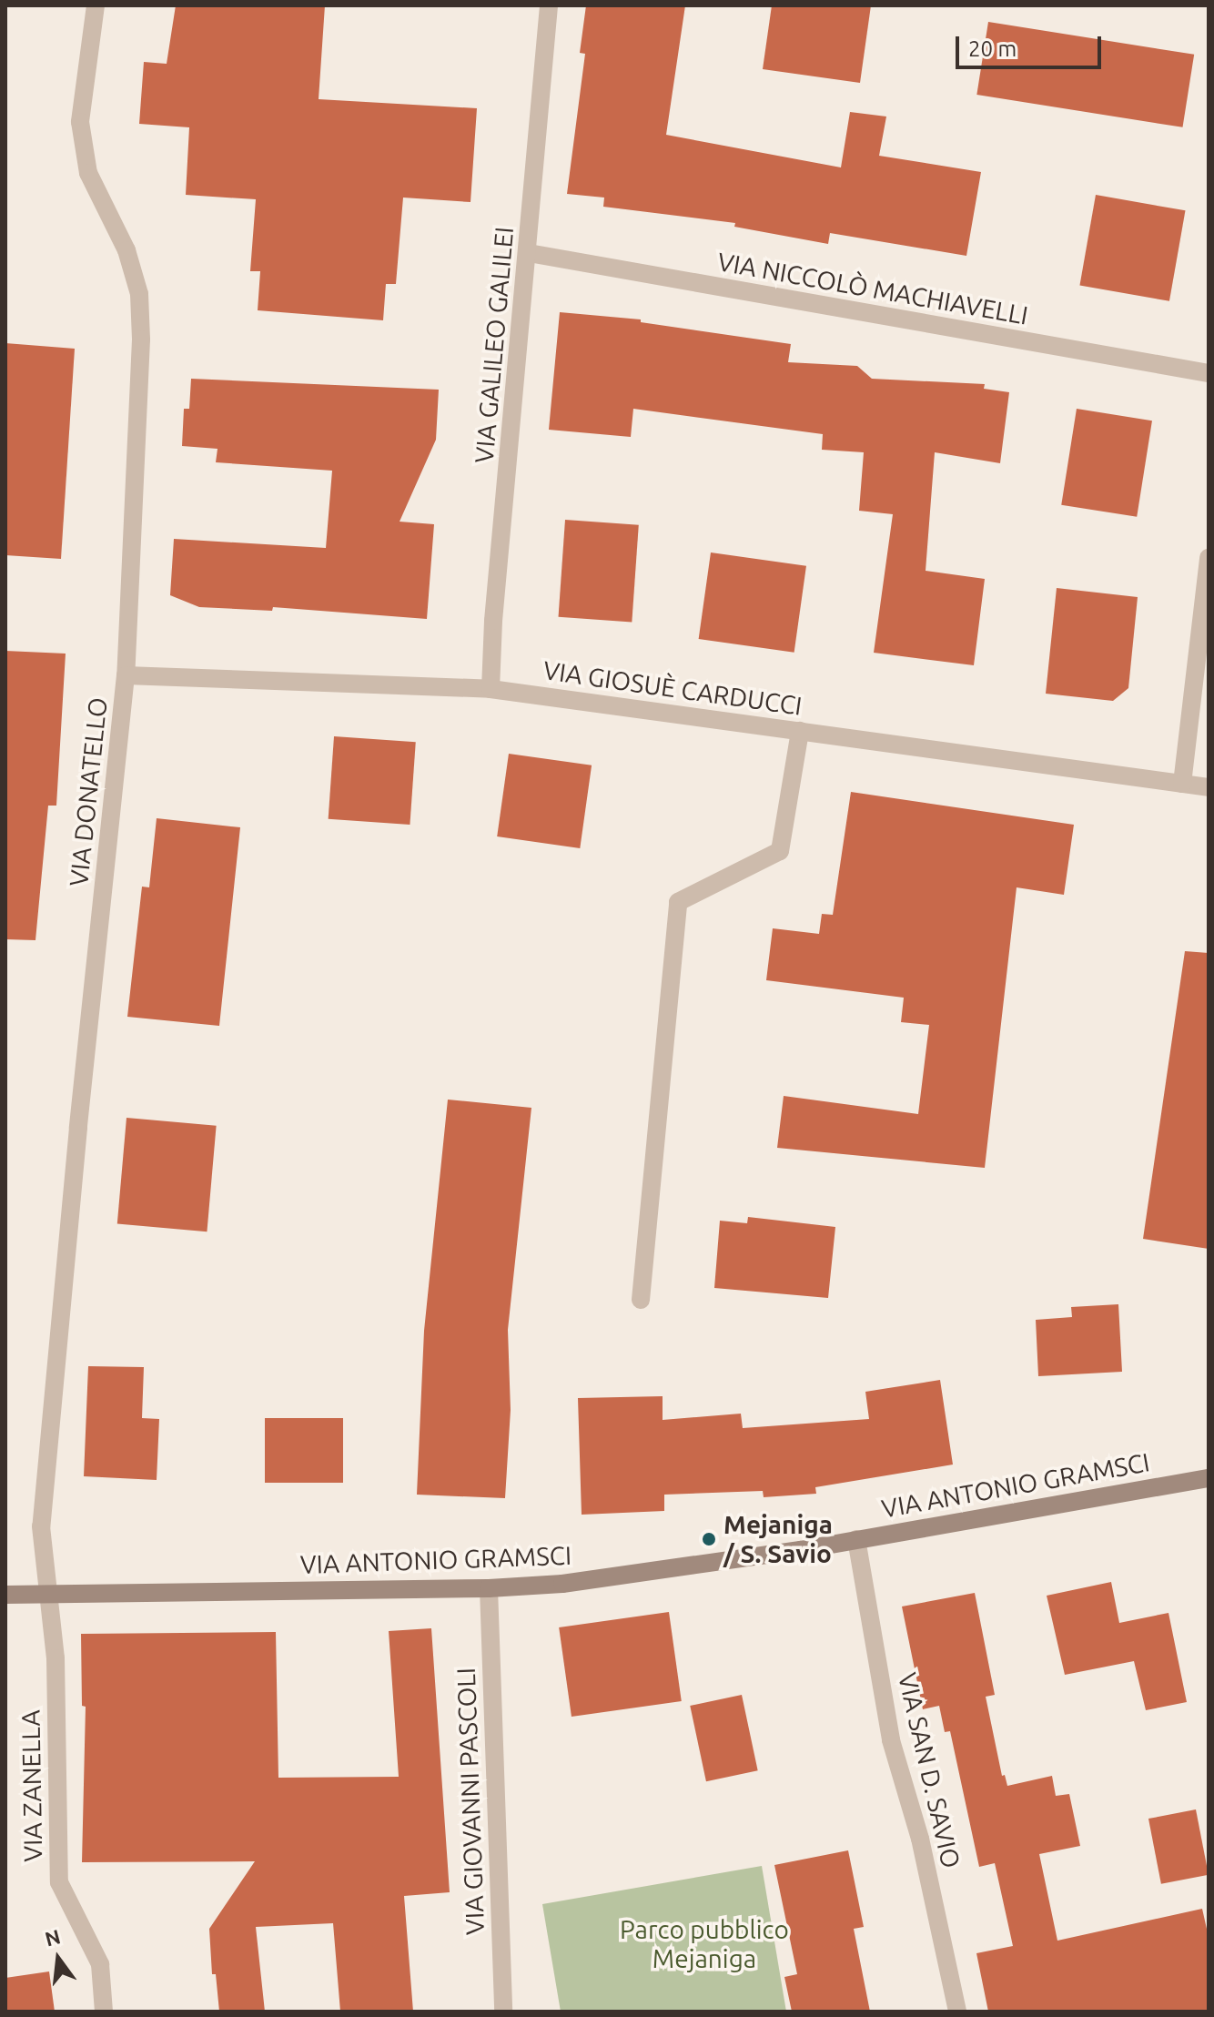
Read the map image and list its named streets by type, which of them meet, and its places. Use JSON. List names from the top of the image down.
{
  "streets": {
    "main road": ["VIA ANTONIO GRAMSCI"],
    "street": [
      "VIA NICCOLÒ MACHIAVELLI",
      "VIA GALILEO GALILEI",
      "VIA GIOSUÈ CARDUCCI",
      "VIA DONATELLO",
      "VIA SAN D. SAVIO",
      "VIA ZANELLA",
      "VIA GIOVANNI PASCOLI"
    ]
  },
  "crossings": [
    ["VIA NICCOLÒ MACHIAVELLI", "VIA GALILEO GALILEI"],
    ["VIA GALILEO GALILEI", "VIA GIOSUÈ CARDUCCI"],
    ["VIA GIOSUÈ CARDUCCI", "VIA DONATELLO"],
    ["VIA DONATELLO", "VIA ANTONIO GRAMSCI"],
    ["VIA DONATELLO", "VIA ZANELLA"],
    ["VIA ANTONIO GRAMSCI", "VIA SAN D. SAVIO"],
    ["VIA ANTONIO GRAMSCI", "VIA ZANELLA"],
    ["VIA ANTONIO GRAMSCI", "VIA GIOVANNI PASCOLI"]
  ],
  "parks": ["Parco pubblico Mejaniga"],
  "places": ["Mejaniga / S. Savio"],
  "scale_bar": "20 m",
  "north": "top"
}
